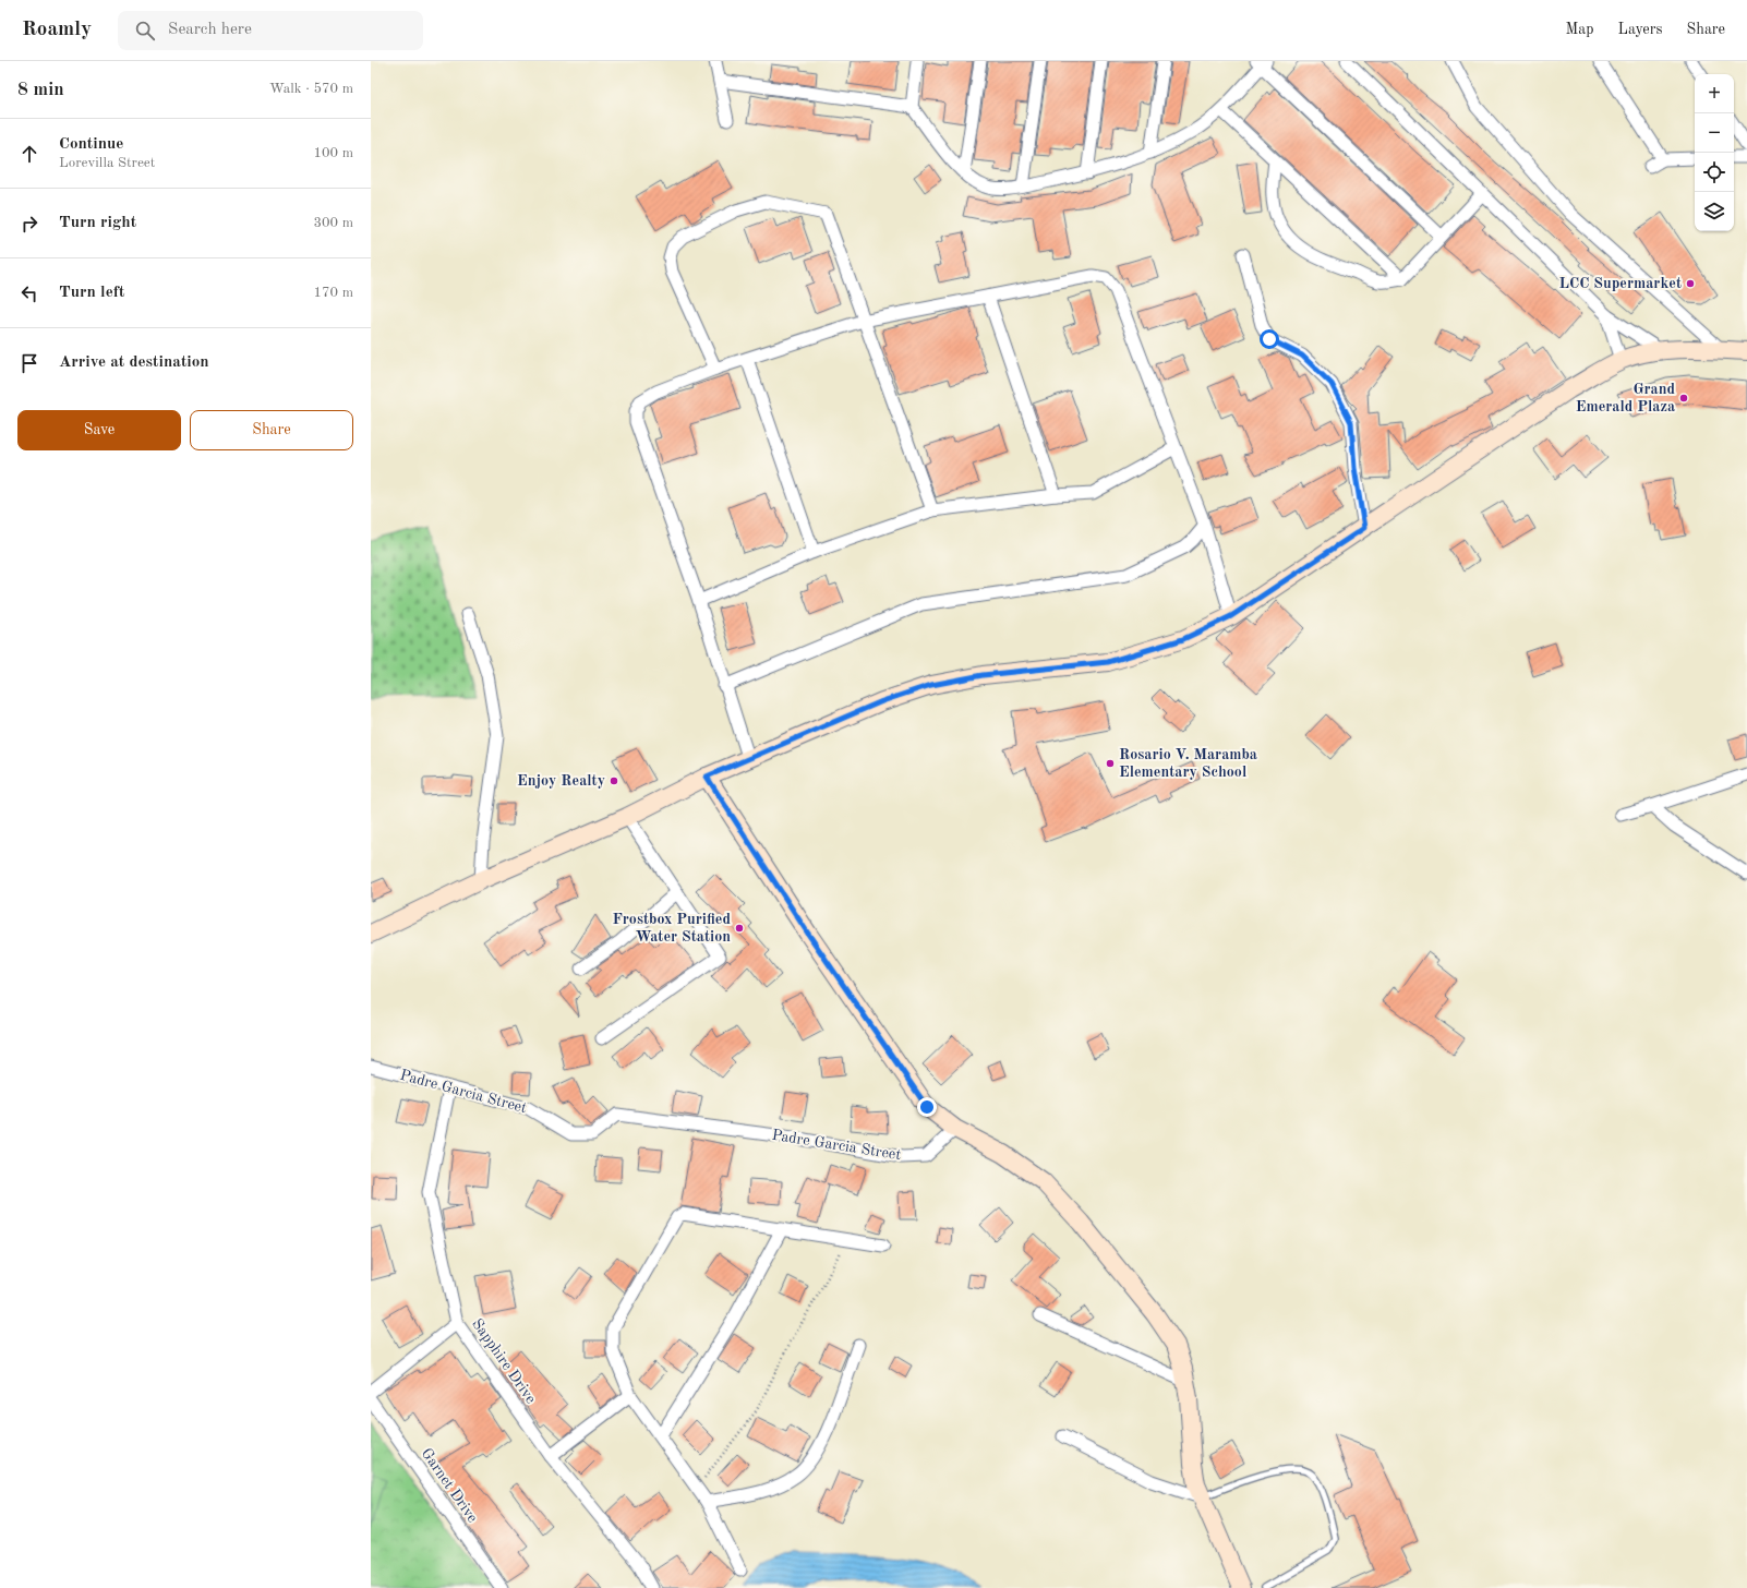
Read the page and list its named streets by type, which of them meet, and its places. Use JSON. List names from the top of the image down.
{
  "streets": {
    "street": ["Padre Garcia Street", "Sapphire Drive", "Garnet Drive"]
  },
  "crossings": [
    ["Padre Garcia Street", "Sapphire Drive"]
  ],
  "places": [
    "LCC Supermarket",
    "Grand Emerald Plaza",
    "Rosario V. Maramba Elementary School",
    "Enjoy Realty",
    "Frostbox Purified Water Station"
  ],
  "page": {
    "header": "Roamly",
    "search": "Search here",
    "nav": ["Map", "Layers", "Share"],
    "heading": ["8 min", "Walk · 570 m"],
    "map_buttons": ["+", "−"],
    "list": [
      ["Continue", "Lorevilla Street", "100 m"],
      ["Turn right", "300 m"],
      ["Turn left", "170 m"],
      "Arrive at destination"
    ],
    "buttons": ["Save", "Share"]
  }
}
